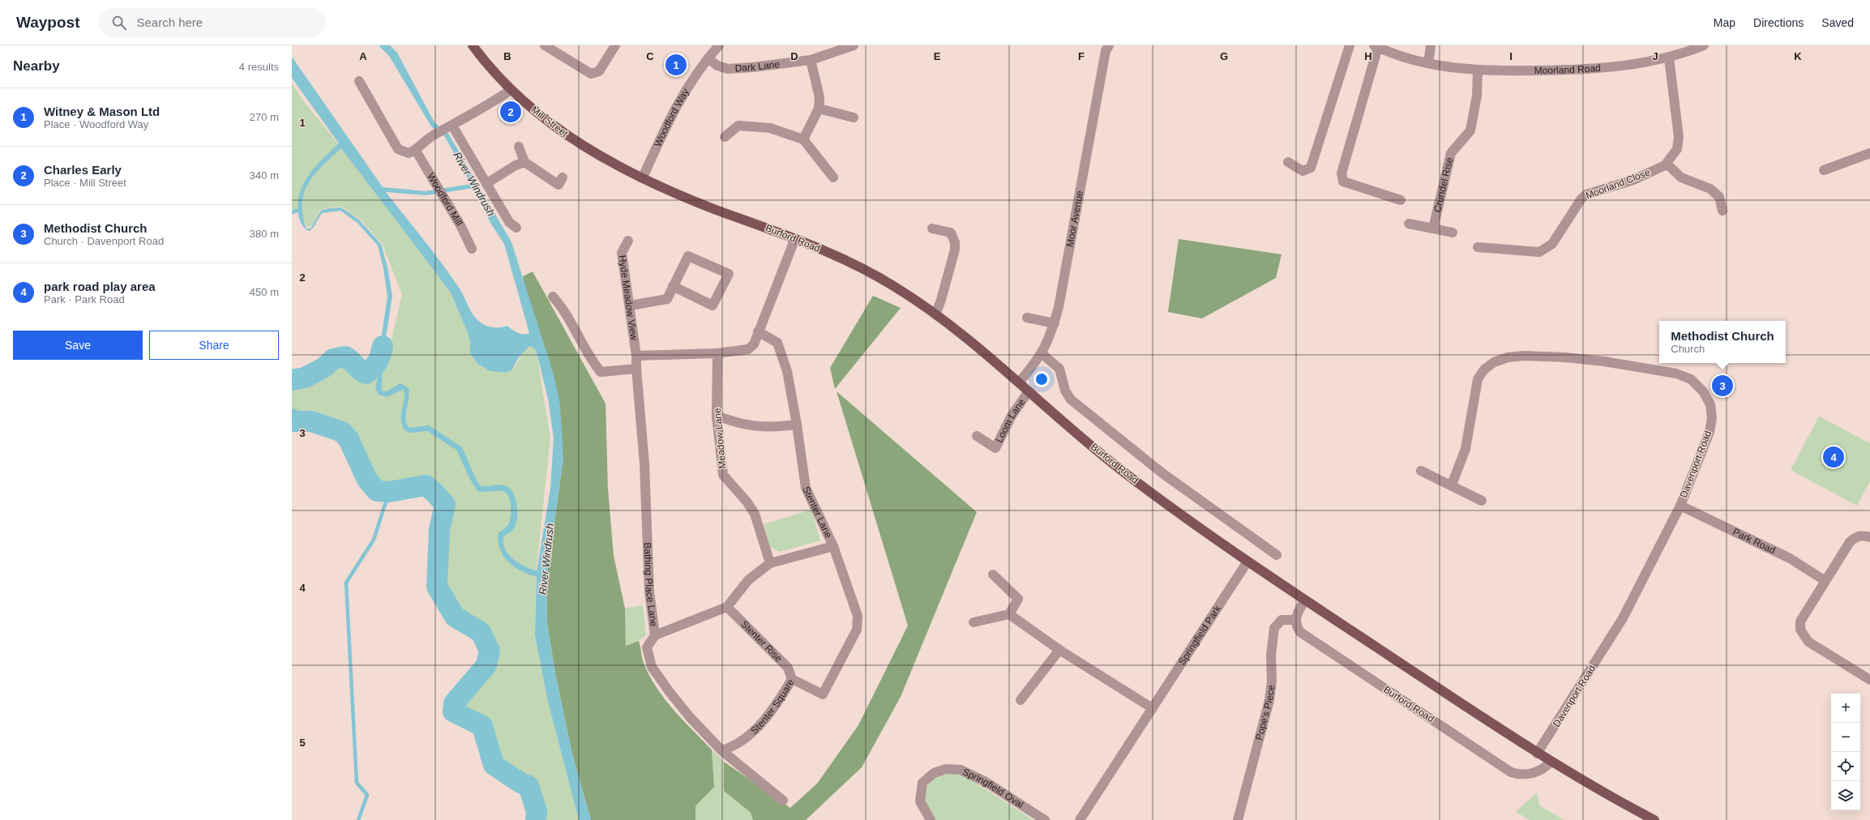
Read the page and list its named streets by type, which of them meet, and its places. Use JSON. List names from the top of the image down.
{
  "streets": {
    "main road": ["Mill Street", "Burford Road"],
    "street": [
      "Dark Lane",
      "Moorland Road",
      "Woodford Way",
      "Moorland Close",
      "Crundel Rise",
      "Woodford Mill",
      "Moor Avenue",
      "Hyde Meadow View",
      "Loom Lane",
      "Meadow Lane",
      "Davenport Road",
      "Stenter Lane",
      "Park Road",
      "Bathing Place Lane",
      "Springfield Park",
      "Stenter Rise",
      "Stenter Square",
      "Pope's Piece",
      "Springfield Oval"
    ]
  },
  "crossings": [
    ["Dark Lane", "Woodford Way"],
    ["Moorland Road", "Moorland Close"],
    ["Moorland Road", "Crundel Rise"],
    ["Woodford Way", "Mill Street"],
    ["Woodford Way", "Burford Road"],
    ["Mill Street", "Burford Road"],
    ["Moor Avenue", "Burford Road"],
    ["Burford Road", "Loom Lane"],
    ["Burford Road", "Davenport Road"],
    ["Burford Road", "Springfield Park"],
    ["Burford Road", "Pope's Piece"],
    ["Hyde Meadow View", "Bathing Place Lane"],
    ["Davenport Road", "Park Road"],
    ["Stenter Lane", "Stenter Square"],
    ["Bathing Place Lane", "Stenter Square"],
    ["Stenter Rise", "Stenter Square"]
  ],
  "water": ["River Windrush"],
  "page": {
    "header": "Waypost",
    "search": "Search here",
    "nav": ["Map", "Directions", "Saved"],
    "heading": ["Nearby", "4 results"],
    "pins": [
      "1",
      "2",
      "3",
      "4"
    ],
    "list": [
      {
        "mark": "1",
        "name": "Witney & Mason Ltd",
        "note": "Place · Woodford Way",
        "value": "270 m"
      },
      {
        "mark": "2",
        "name": "Charles Early",
        "note": "Place · Mill Street",
        "value": "340 m"
      },
      {
        "mark": "3",
        "name": "Methodist Church",
        "note": "Church · Davenport Road",
        "value": "380 m"
      },
      {
        "mark": "4",
        "name": "park road play area",
        "note": "Park · Park Road",
        "value": "450 m"
      }
    ],
    "buttons": ["Save", "Share"],
    "popup": ["Methodist Church", "Church"],
    "map_buttons": ["+", "−"]
  },
  "grid": {
    "columns": [
      "A",
      "B",
      "C",
      "D",
      "E",
      "F",
      "G",
      "H",
      "I",
      "J",
      "K"
    ],
    "rows": [
      "1",
      "2",
      "3",
      "4",
      "5"
    ]
  }
}
